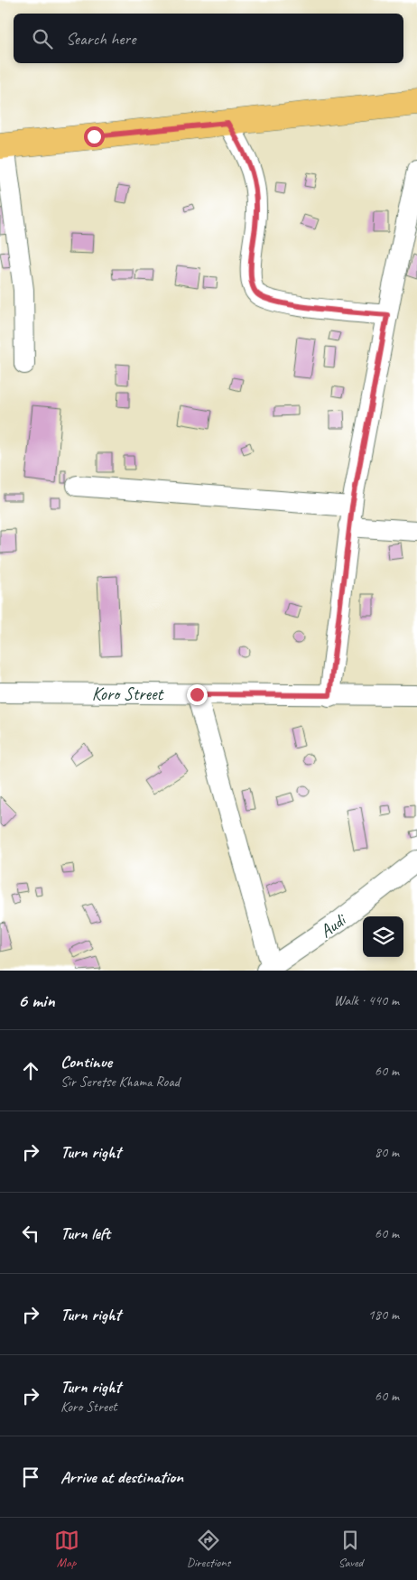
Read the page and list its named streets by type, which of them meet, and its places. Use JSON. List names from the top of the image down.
{
  "streets": {
    "street": ["Koro Street", "Audi"]
  },
  "page": {
    "search": "Search here",
    "heading": ["6 min", "Walk · 440 m"],
    "list": [
      ["Continue", "Sir Seretse Khama Road", "60 m"],
      ["Turn right", "80 m"],
      ["Turn left", "60 m"],
      ["Turn right", "180 m"],
      ["Turn right", "Koro Street", "60 m"],
      "Arrive at destination"
    ],
    "nav": ["Map", "Directions", "Saved"]
  }
}
